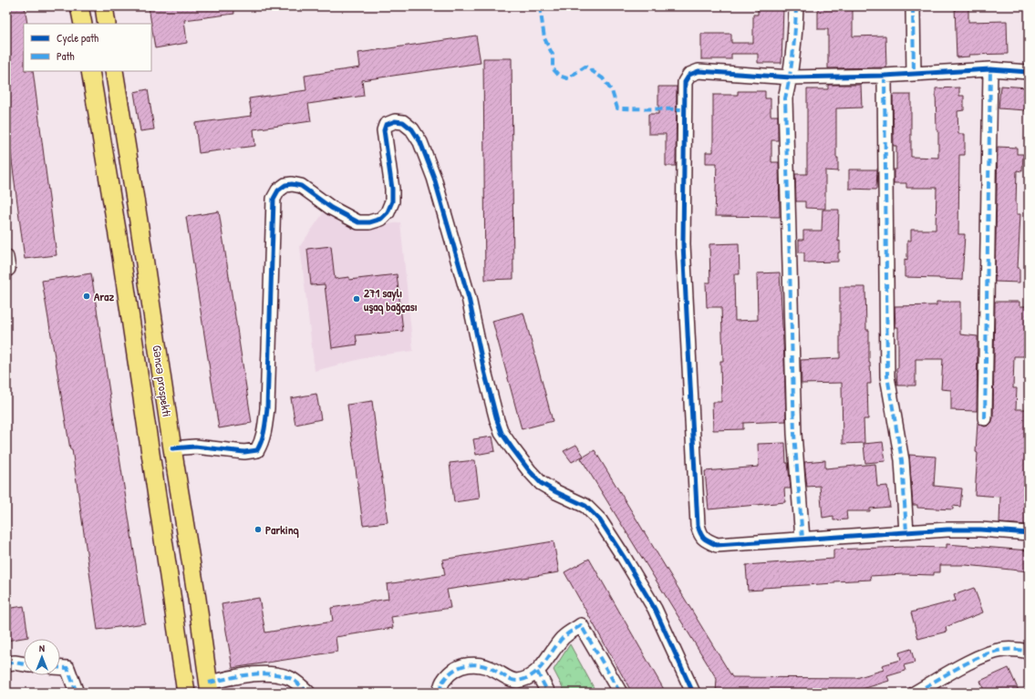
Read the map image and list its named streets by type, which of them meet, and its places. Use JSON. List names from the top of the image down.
{
  "streets": {
    "main road": ["Gəncə prospekti"]
  },
  "places": ["Araz", "271 saylı uşaq bağçası", "Parkinq"],
  "legend": ["Cycle path", "Path"],
  "north": "top"
}
